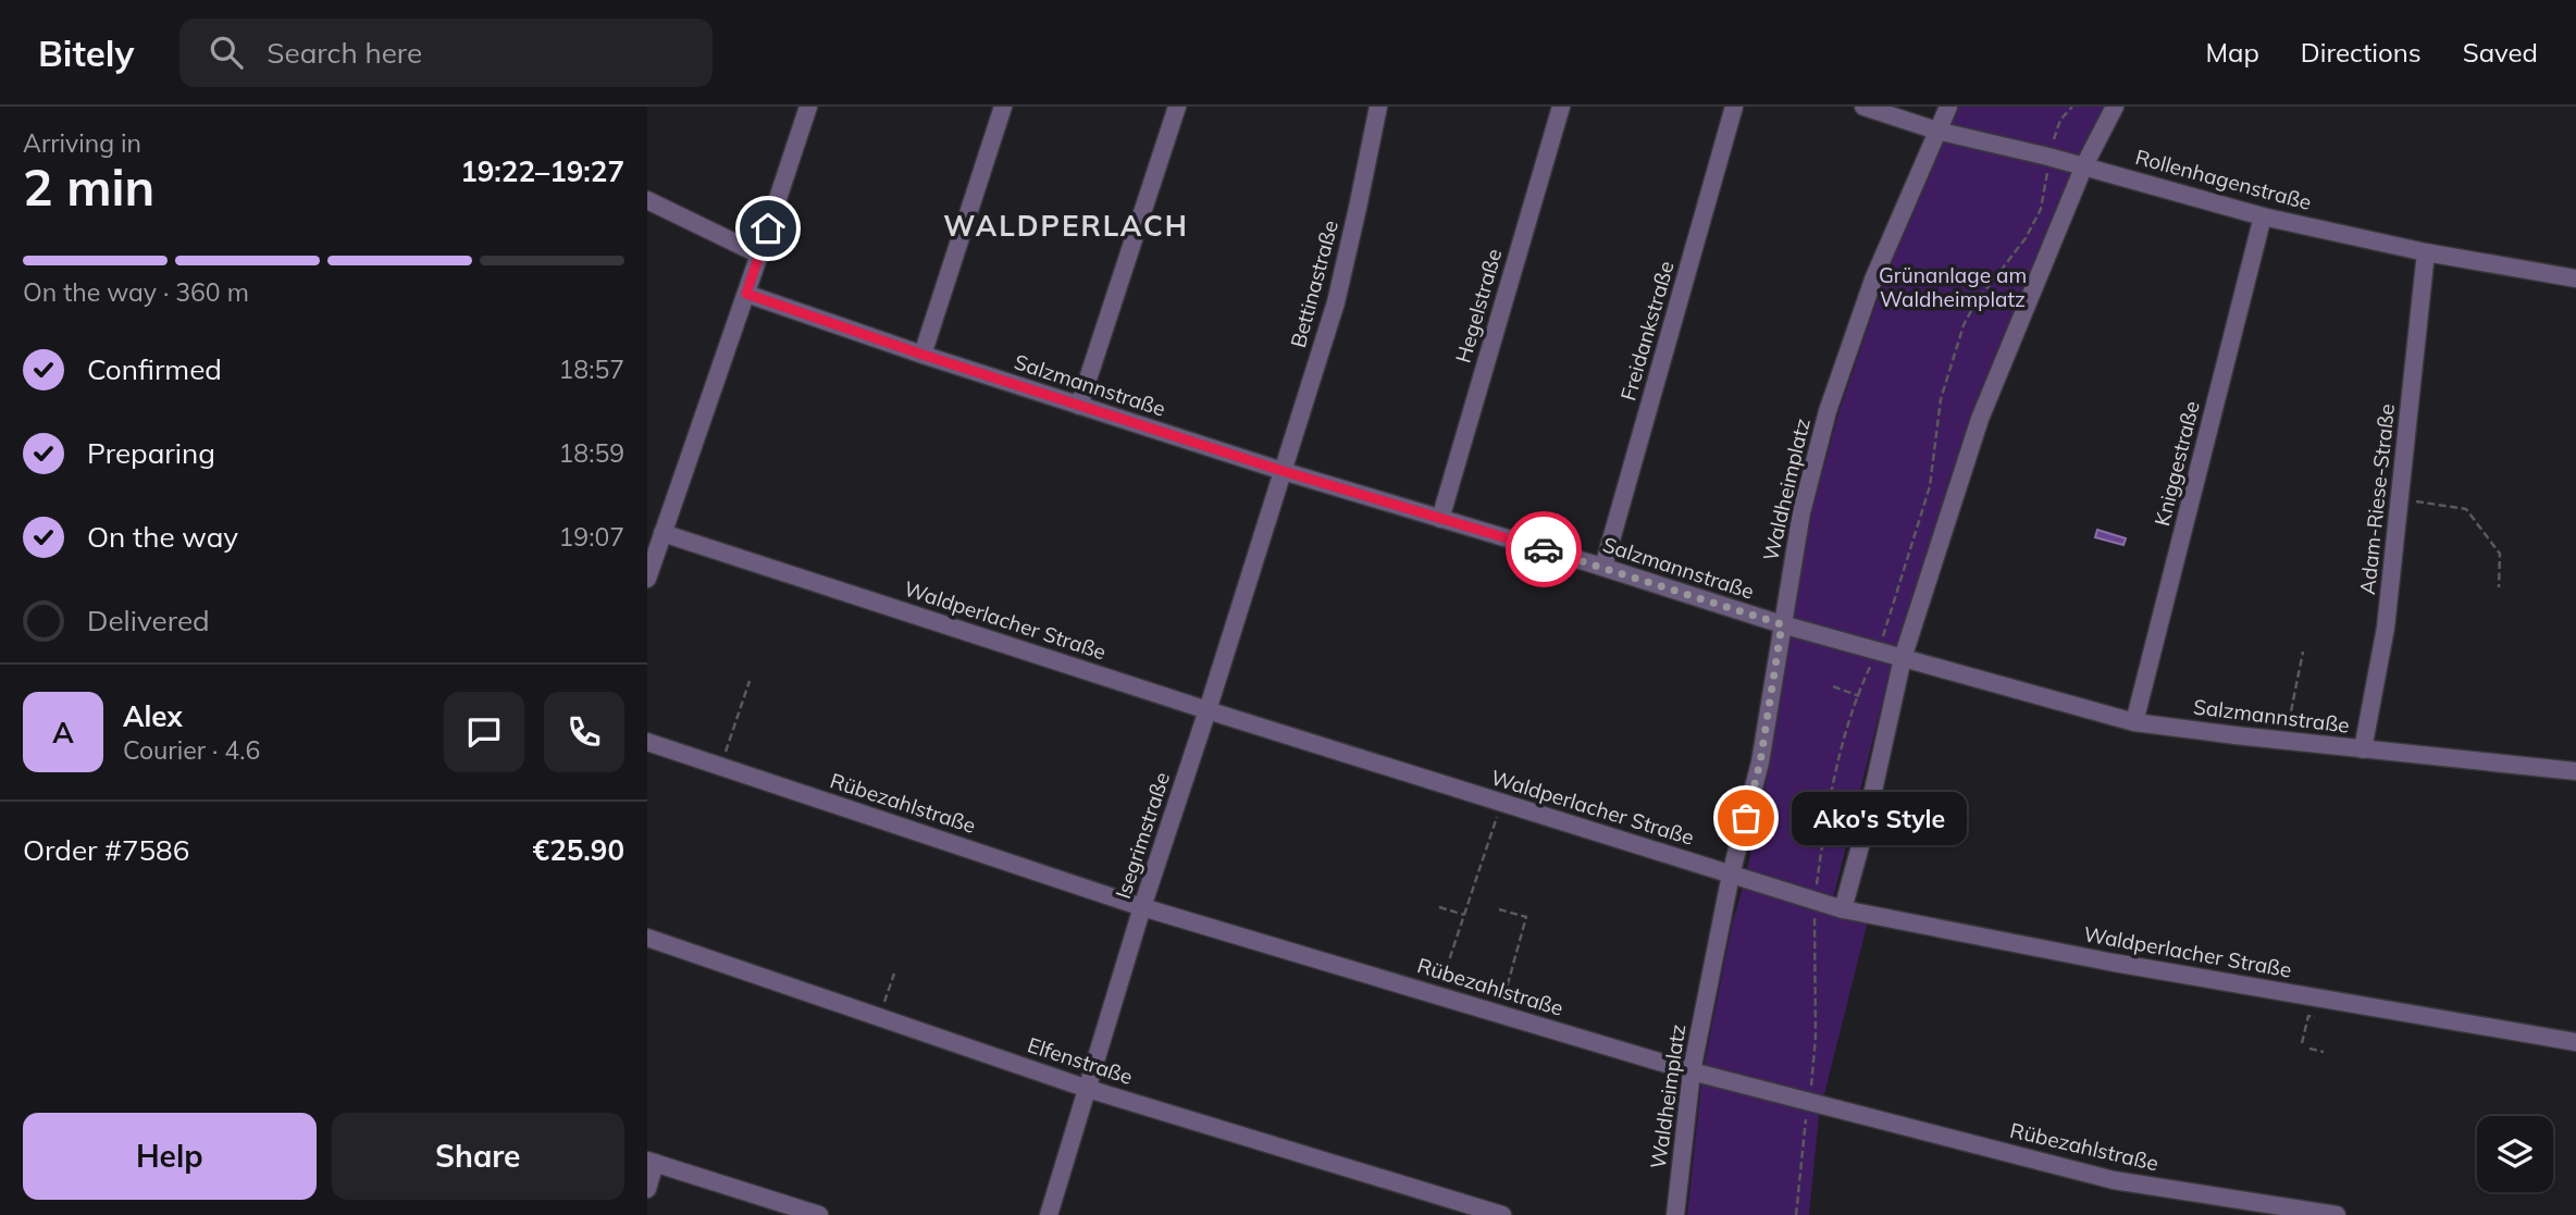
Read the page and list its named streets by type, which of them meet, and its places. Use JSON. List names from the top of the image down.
{
  "streets": {
    "street": [
      "Rollenhagenstraße",
      "Bettinastraße",
      "Hegelstraße",
      "Freidankstraße",
      "Salzmannstraße",
      "Kniggestraße",
      "Waldheimplatz",
      "Adam-Riese-Straße",
      "Waldperlacher Straße",
      "Rübezahlstraße",
      "Isegrimstraße",
      "Elfenstraße"
    ]
  },
  "crossings": [
    ["Rollenhagenstraße", "Kniggestraße"],
    ["Rollenhagenstraße", "Waldheimplatz"],
    ["Rollenhagenstraße", "Adam-Riese-Straße"],
    ["Bettinastraße", "Salzmannstraße"],
    ["Bettinastraße", "Isegrimstraße"],
    ["Hegelstraße", "Salzmannstraße"],
    ["Freidankstraße", "Salzmannstraße"],
    ["Salzmannstraße", "Kniggestraße"],
    ["Salzmannstraße", "Waldheimplatz"],
    ["Salzmannstraße", "Adam-Riese-Straße"],
    ["Salzmannstraße", "Isegrimstraße"],
    ["Waldheimplatz", "Waldperlacher Straße"],
    ["Waldheimplatz", "Rübezahlstraße"],
    ["Waldperlacher Straße", "Isegrimstraße"],
    ["Rübezahlstraße", "Isegrimstraße"],
    ["Isegrimstraße", "Elfenstraße"]
  ],
  "districts": ["WALDPERLACH"],
  "parks": ["Grünanlage am Waldheimplatz"],
  "places": ["Ako's Style"],
  "page": {
    "header": "Bitely",
    "search": "Search here",
    "nav": ["Map", "Directions", "Saved"],
    "heading": ["2 min", "Arriving in", "19:22–19:27"],
    "panel": [
      "Alex",
      "Courier · 4.6",
      "Order #7586",
      "€25.90"
    ],
    "bar": "On the way · 360 m",
    "list": [
      ["Confirmed", "18:57"],
      ["Preparing", "18:59"],
      ["On the way", "19:07"],
      "Delivered"
    ],
    "round": "A",
    "bubble": "Ako's Style",
    "buttons": ["Help", "Share"]
  }
}
